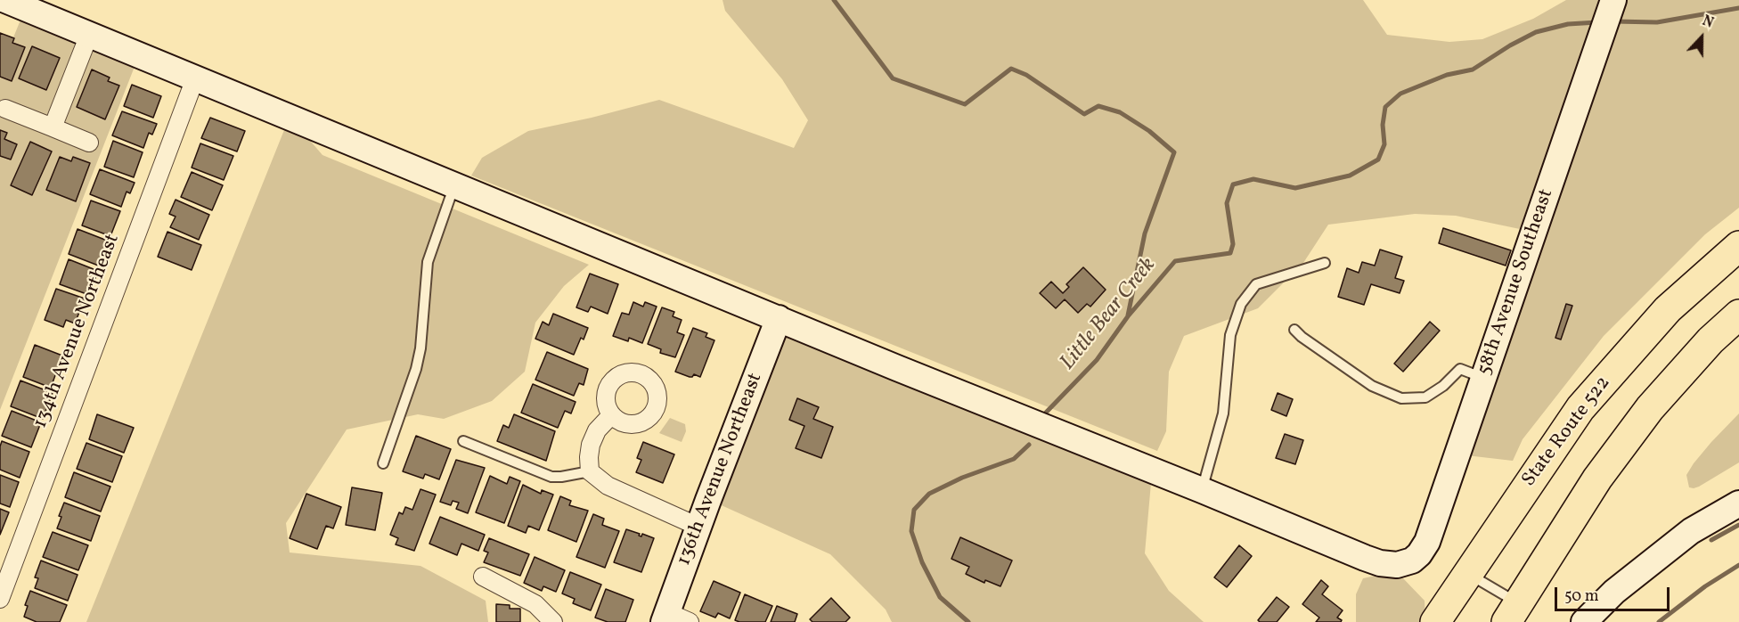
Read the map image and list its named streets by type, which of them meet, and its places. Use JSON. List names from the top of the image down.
{
  "streets": {
    "highway": ["State Route 522"],
    "street": ["58th Avenue Southeast", "134th Avenue Northeast", "136th Avenue Northeast"]
  },
  "water": ["Little Bear Creek"],
  "scale_bar": "50 m",
  "north": "top"
}
